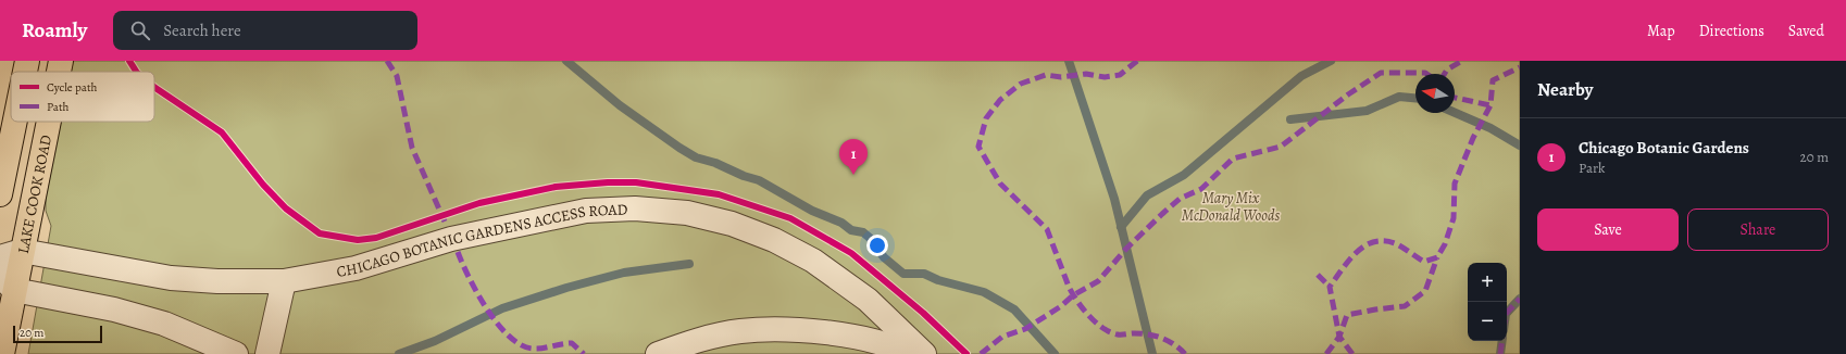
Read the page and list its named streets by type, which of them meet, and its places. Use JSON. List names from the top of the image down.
{
  "streets": {
    "main road": ["LAKE COOK ROAD"],
    "lane": ["CHICAGO BOTANIC GARDENS ACCESS ROAD"]
  },
  "crossings": [
    ["LAKE COOK ROAD", "CHICAGO BOTANIC GARDENS ACCESS ROAD"]
  ],
  "parks": ["Mary Mix McDonald Woods"],
  "legend": ["Cycle path", "Path"],
  "scale_bar": "20 m",
  "north": "left",
  "page": {
    "header": "Roamly",
    "search": "Search here",
    "nav": ["Map", "Directions", "Saved"],
    "heading": "Nearby",
    "list": [
      {
        "mark": "1",
        "name": "Chicago Botanic Gardens",
        "note": "Park",
        "value": "20 m"
      }
    ],
    "pins": "1",
    "buttons": ["Save", "Share"],
    "map_buttons": ["+", "−"],
    "scale": "20 m"
  }
}
